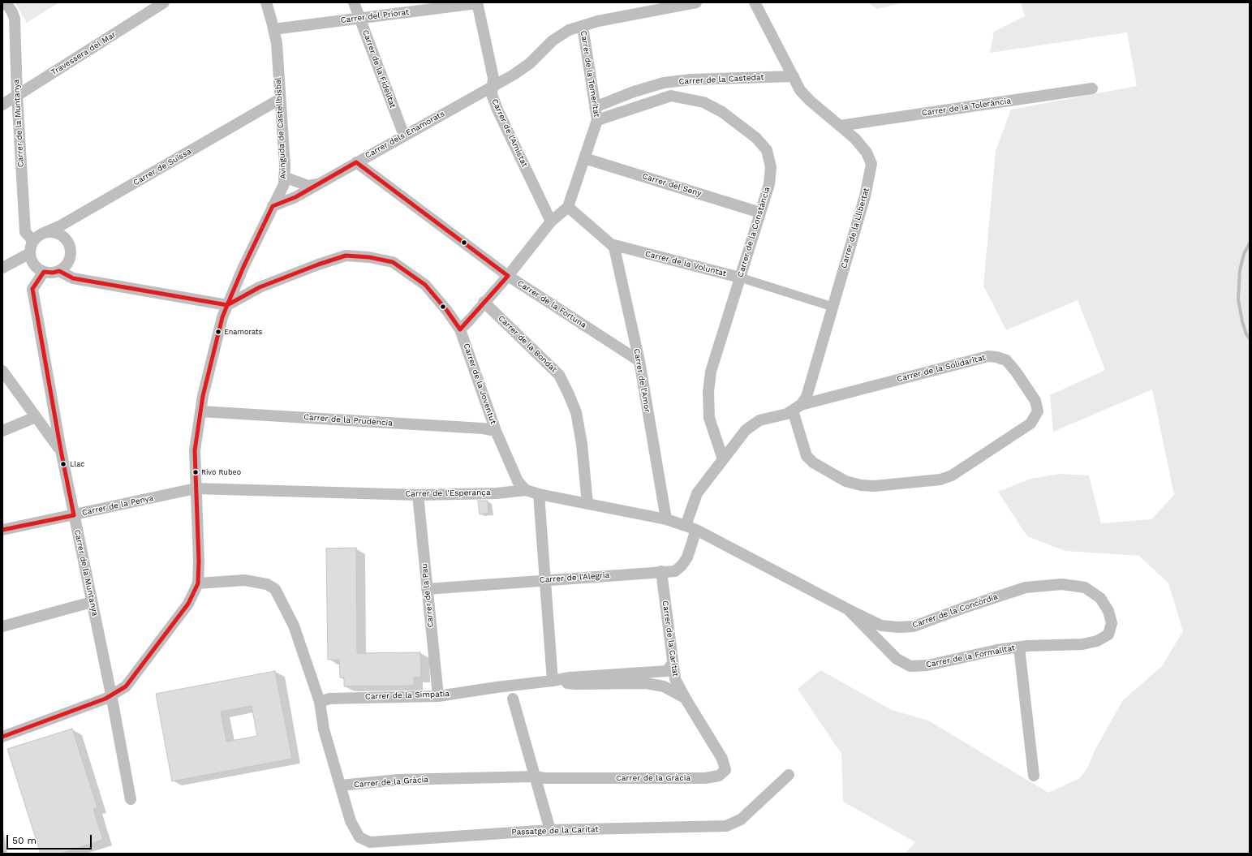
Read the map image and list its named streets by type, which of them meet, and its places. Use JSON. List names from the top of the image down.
{
  "streets": {
    "street": [
      "Carrer del Priorat",
      "Travessera del Mar",
      "Carrer de la Fidelitat",
      "Carrer de la Temeritat",
      "Carrer de la Castedat",
      "Carrer de la Tolerància",
      "Carrer de la Muntanya",
      "Avinguda de Castellbisbal",
      "Carrer de l'Amistat",
      "Carrer dels Enamorats",
      "Carrer de Suïssa",
      "Carrer del Seny",
      "Carrer de la Llibertat",
      "Carrer de la Constància",
      "Carrer de la Voluntat",
      "Carrer de la Fortuna",
      "Carrer de la Bondat",
      "Carrer de la Solidaritat",
      "Carrer de l'Amor",
      "Carrer de la Joventut",
      "Carrer de la Prudència",
      "Carrer de l'Esperança",
      "Carrer de la Penya",
      "Carrer de l'Alegria",
      "Carrer de la Pau",
      "Carrer de la Concòrdia",
      "Carrer de la Caritat",
      "Carrer de la Formalitat",
      "Carrer de la Simpatia",
      "Carrer de la Gràcia",
      "Passatge de la Caritat"
    ]
  },
  "crossings": [
    ["Carrer del Priorat", "Carrer de la Fidelitat"],
    ["Carrer del Priorat", "Avinguda de Castellbisbal"],
    ["Carrer del Priorat", "Carrer de l'Amistat"],
    ["Travessera del Mar", "Carrer de la Muntanya"],
    ["Carrer de la Fidelitat", "Carrer dels Enamorats"],
    ["Carrer de la Temeritat", "Carrer de la Castedat"],
    ["Carrer de la Temeritat", "Carrer dels Enamorats"],
    ["Carrer de la Temeritat", "Carrer del Seny"],
    ["Carrer de la Temeritat", "Carrer de la Constància"],
    ["Carrer de la Temeritat", "Carrer de la Voluntat"],
    ["Carrer de la Castedat", "Carrer de la Llibertat"],
    ["Carrer de la Tolerància", "Carrer de la Llibertat"],
    ["Carrer de la Muntanya", "Avinguda de Castellbisbal"],
    ["Carrer de la Muntanya", "Carrer de Suïssa"],
    ["Carrer de la Muntanya", "Carrer de la Penya"],
    ["Avinguda de Castellbisbal", "Carrer dels Enamorats"],
    ["Avinguda de Castellbisbal", "Carrer de Suïssa"],
    ["Avinguda de Castellbisbal", "Carrer de la Joventut"],
    ["Avinguda de Castellbisbal", "Carrer de la Prudència"],
    ["Avinguda de Castellbisbal", "Carrer de l'Esperança"],
    ["Avinguda de Castellbisbal", "Carrer de la Penya"],
    ["Carrer de l'Amistat", "Carrer dels Enamorats"],
    ["Carrer dels Enamorats", "Carrer de la Fortuna"],
    ["Carrer del Seny", "Carrer de la Constància"],
    ["Carrer de la Llibertat", "Carrer de la Voluntat"],
    ["Carrer de la Llibertat", "Carrer de la Solidaritat"],
    ["Carrer de la Constància", "Carrer de la Voluntat"],
    ["Carrer de la Constància", "Carrer de la Solidaritat"],
    ["Carrer de la Constància", "Carrer de l'Alegria"],
    ["Carrer de la Voluntat", "Carrer de l'Amor"],
    ["Carrer de la Fortuna", "Carrer de l'Amor"],
    ["Carrer de la Bondat", "Carrer de l'Esperança"],
    ["Carrer de la Solidaritat", "Carrer de l'Alegria"],
    ["Carrer de l'Amor", "Carrer de l'Esperança"],
    ["Carrer de la Joventut", "Carrer de la Prudència"],
    ["Carrer de la Joventut", "Carrer de l'Esperança"],
    ["Carrer de l'Esperança", "Carrer de la Penya"],
    ["Carrer de l'Esperança", "Carrer de l'Alegria"],
    ["Carrer de l'Esperança", "Carrer de la Pau"],
    ["Carrer de l'Esperança", "Carrer de la Concòrdia"],
    ["Carrer de l'Alegria", "Carrer de la Pau"],
    ["Carrer de l'Alegria", "Carrer de la Concòrdia"],
    ["Carrer de l'Alegria", "Carrer de la Caritat"],
    ["Carrer de la Pau", "Carrer de la Simpatia"],
    ["Carrer de la Concòrdia", "Carrer de la Formalitat"],
    ["Carrer de la Caritat", "Carrer de la Simpatia"],
    ["Carrer de la Caritat", "Carrer de la Gràcia"],
    ["Carrer de la Gràcia", "Passatge de la Caritat"]
  ],
  "places": ["Enamorats", "Llac", "Rivo Rubeo"],
  "scale_bar": "50 m"
}
